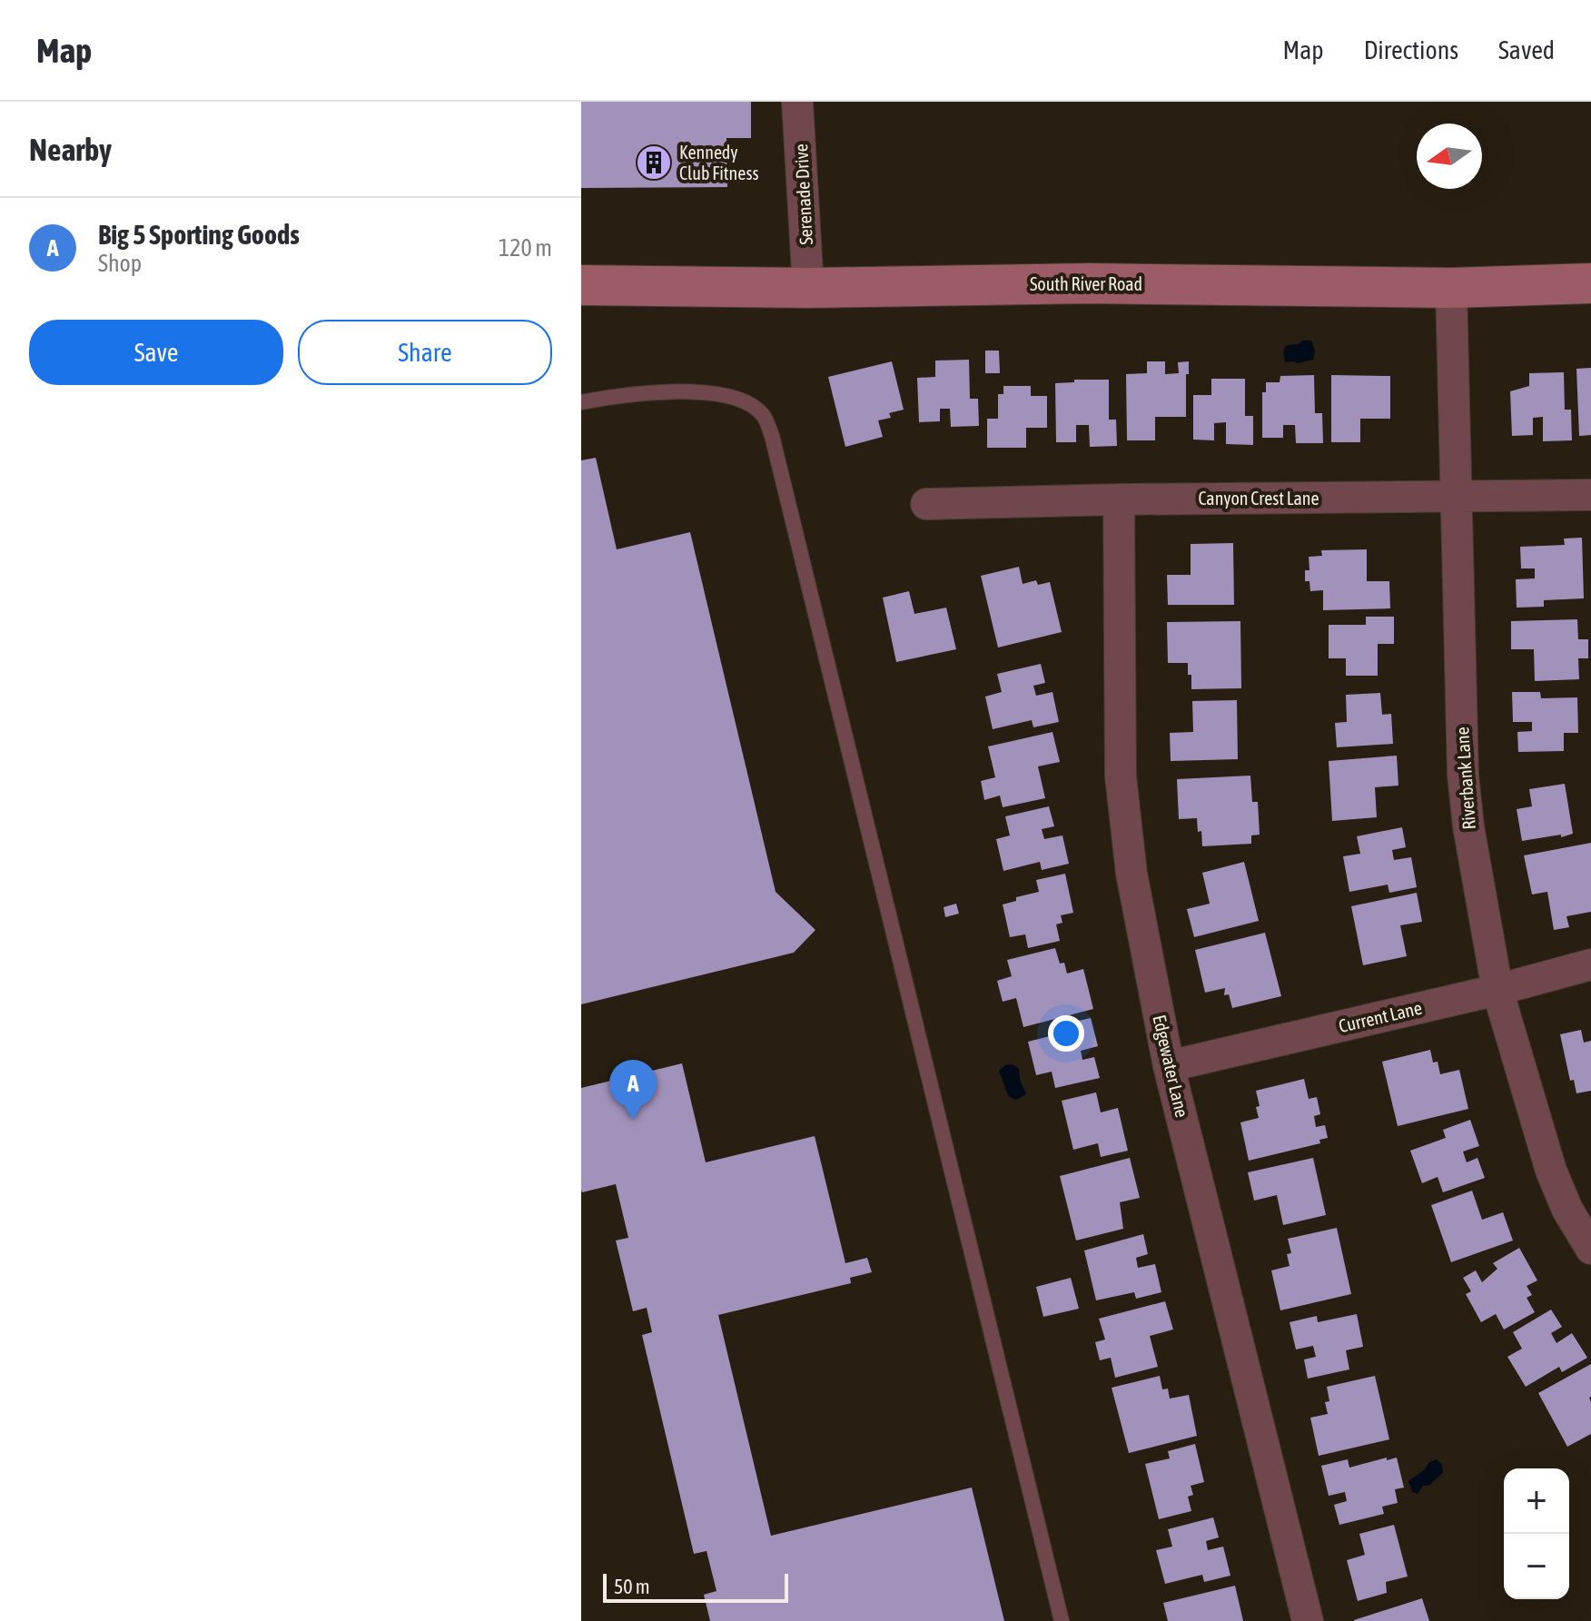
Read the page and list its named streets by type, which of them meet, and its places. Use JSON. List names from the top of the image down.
{
  "streets": {
    "main road": ["South River Road"],
    "street": [
      "Serenade Drive",
      "Canyon Crest Lane",
      "Riverbank Lane",
      "Current Lane",
      "Edgewater Lane"
    ]
  },
  "crossings": [
    ["Serenade Drive", "South River Road"],
    ["South River Road", "Riverbank Lane"],
    ["Canyon Crest Lane", "Riverbank Lane"],
    ["Canyon Crest Lane", "Edgewater Lane"],
    ["Riverbank Lane", "Current Lane"],
    ["Current Lane", "Edgewater Lane"]
  ],
  "places": {
    "building": ["Kennedy Club Fitness"]
  },
  "scale_bar": "50 m",
  "north": "left",
  "page": {
    "header": "Map",
    "nav": ["Map", "Directions", "Saved"],
    "heading": "Nearby",
    "list": [
      {
        "mark": "A",
        "name": "Big 5 Sporting Goods",
        "note": "Shop",
        "value": "120 m"
      }
    ],
    "buttons": ["Save", "Share"],
    "pins": "A",
    "map_buttons": ["+", "−"],
    "scale": "50 m"
  }
}
